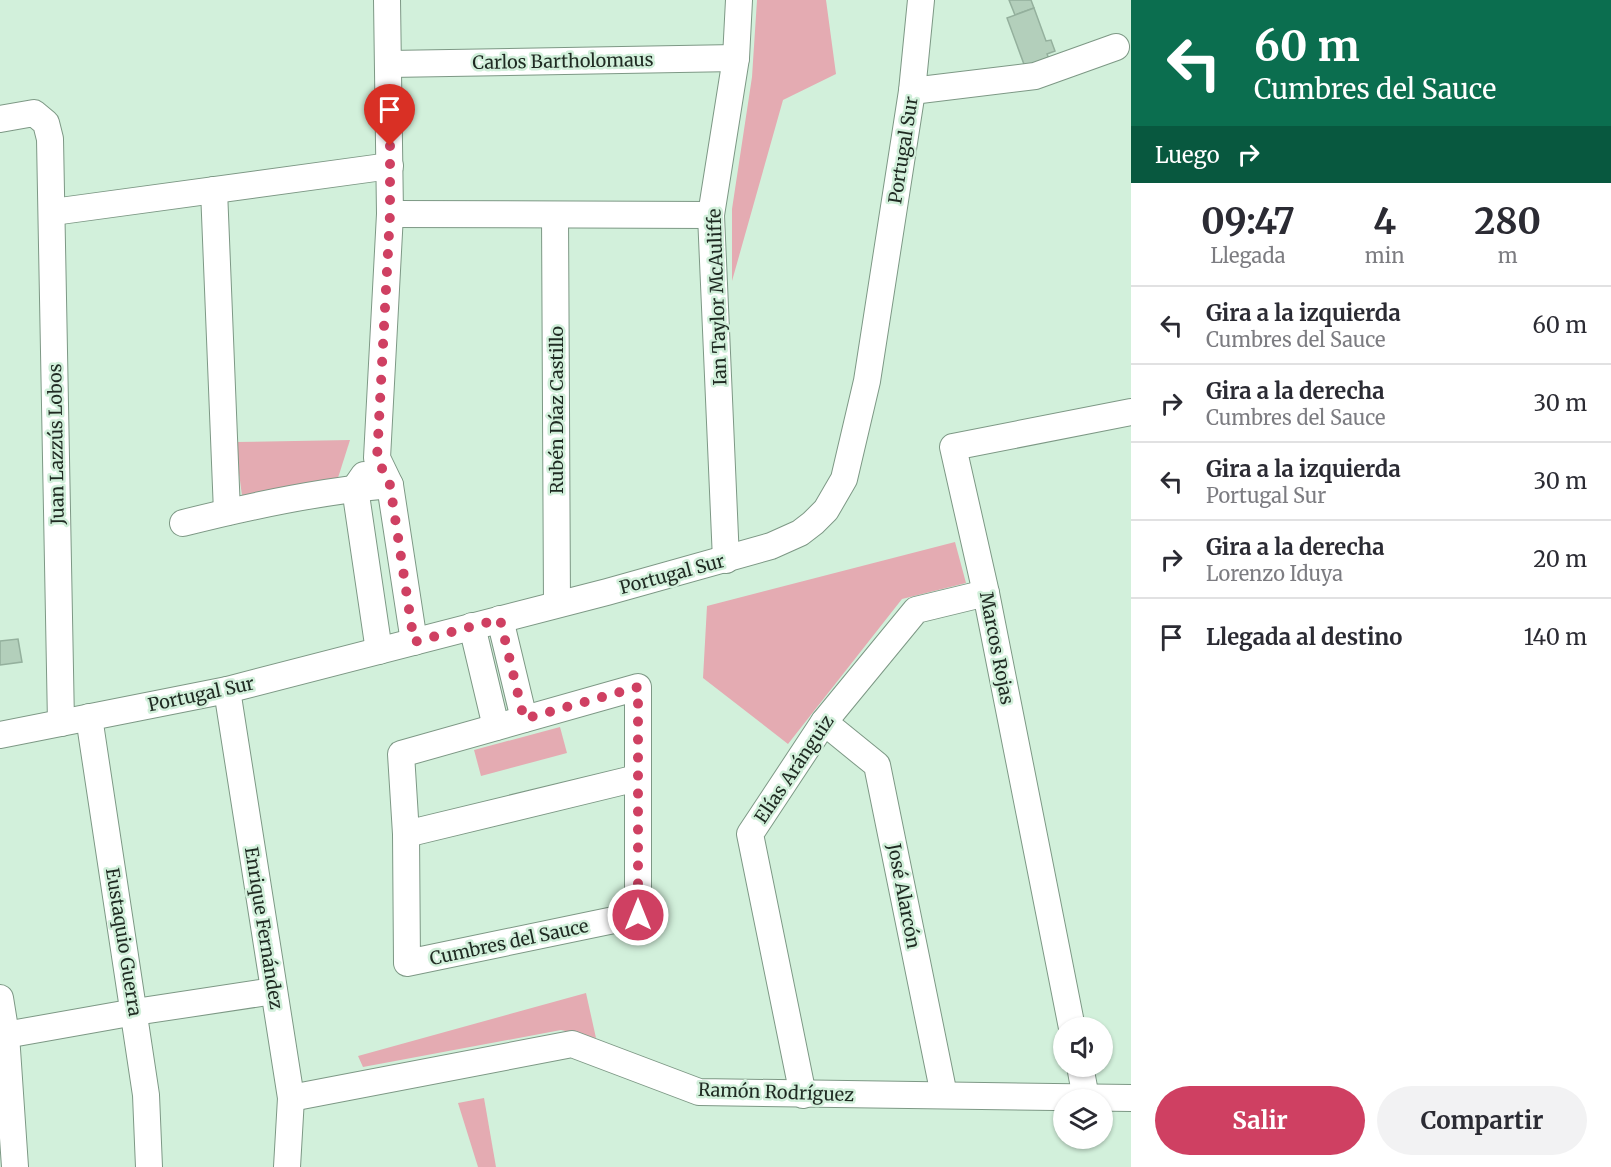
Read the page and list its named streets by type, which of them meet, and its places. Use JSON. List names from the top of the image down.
{
  "streets": {
    "street": [
      "Carlos Bartholomaus",
      "Portugal Sur",
      "Ian Taylor McAuliffe",
      "Rubén Díaz Castillo",
      "Juan Lazzús Lobos",
      "Marcos Rojas",
      "Elías Aránguiz",
      "José Alarcón",
      "Enrique Fernández",
      "Eustaquio Guerra",
      "Cumbres del Sauce",
      "Ramón Rodríguez"
    ]
  },
  "crossings": [
    ["Carlos Bartholomaus", "Ian Taylor McAuliffe"],
    ["Portugal Sur", "Ian Taylor McAuliffe"],
    ["Portugal Sur", "Rubén Díaz Castillo"],
    ["Portugal Sur", "Juan Lazzús Lobos"],
    ["Portugal Sur", "Enrique Fernández"],
    ["Portugal Sur", "Eustaquio Guerra"],
    ["Marcos Rojas", "Elías Aránguiz"],
    ["Elías Aránguiz", "José Alarcón"],
    ["Elías Aránguiz", "Ramón Rodríguez"],
    ["José Alarcón", "Ramón Rodríguez"],
    ["Enrique Fernández", "Ramón Rodríguez"]
  ],
  "page": {
    "turn": ["60 m", "Cumbres del Sauce"],
    "then": "Luego",
    "eta": [
      "09:47",
      "Llegada",
      "4",
      "min",
      "280",
      "m"
    ],
    "list": [
      {
        "name": "Gira a la izquierda",
        "note": "Cumbres del Sauce",
        "value": "60 m"
      },
      {
        "name": "Gira a la derecha",
        "note": "Cumbres del Sauce",
        "value": "30 m"
      },
      {
        "name": "Gira a la izquierda",
        "note": "Portugal Sur",
        "value": "30 m"
      },
      {
        "name": "Gira a la derecha",
        "note": "Lorenzo Iduya",
        "value": "20 m"
      },
      {
        "name": "Llegada al destino",
        "value": "140 m"
      }
    ],
    "buttons": ["Salir", "Compartir"]
  }
}
